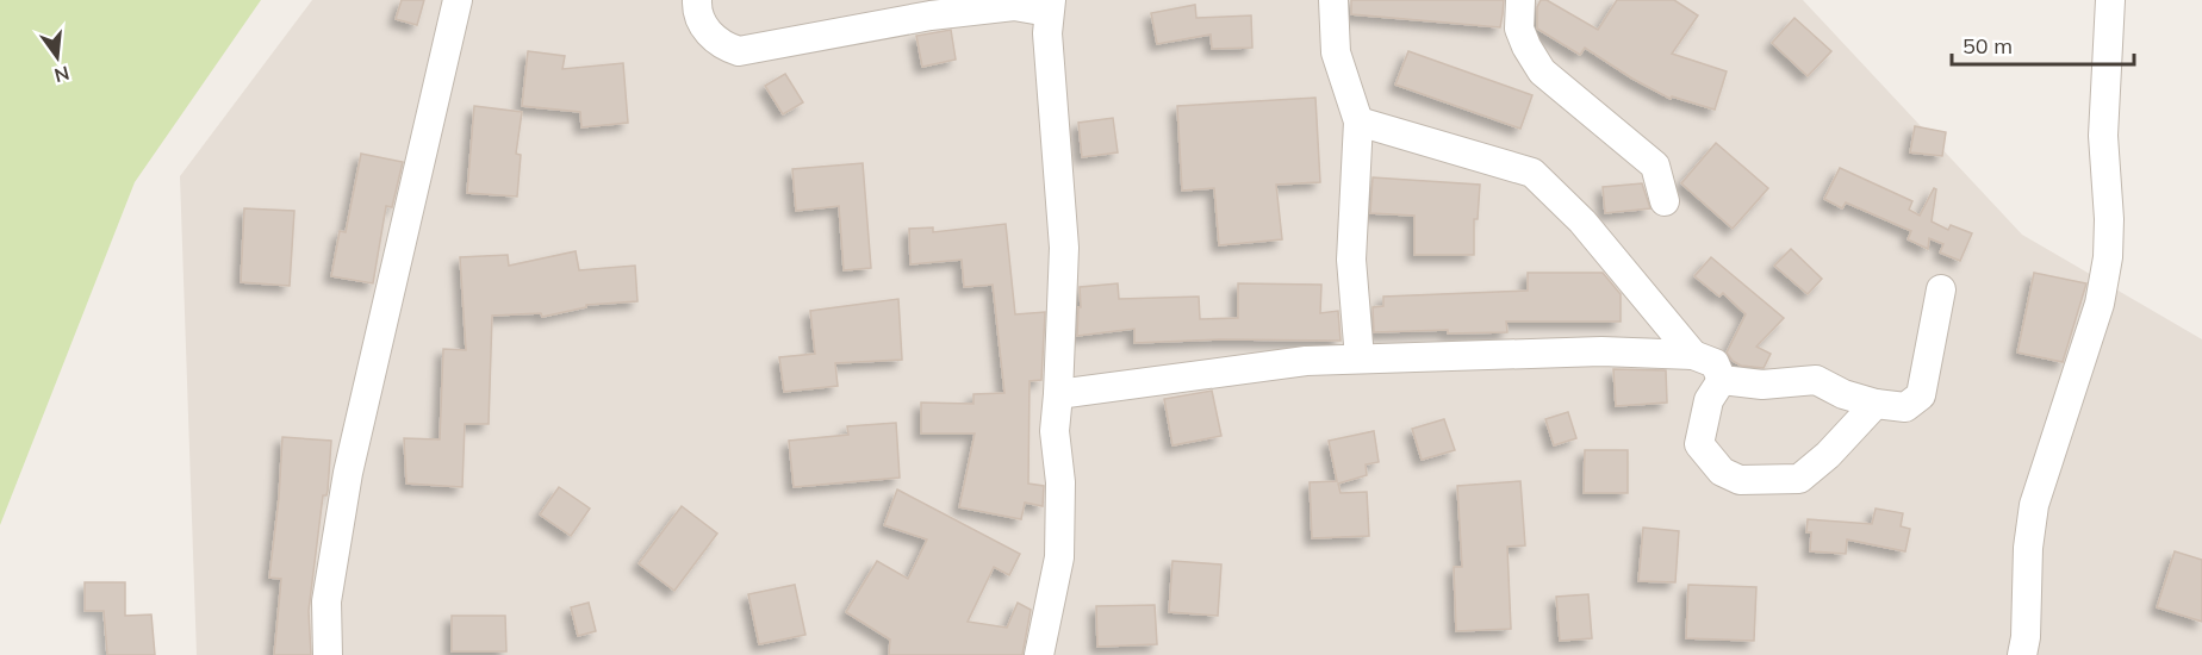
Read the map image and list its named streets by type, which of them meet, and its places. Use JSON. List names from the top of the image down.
{
  "scale_bar": "50 m",
  "north": "bottom"
}
